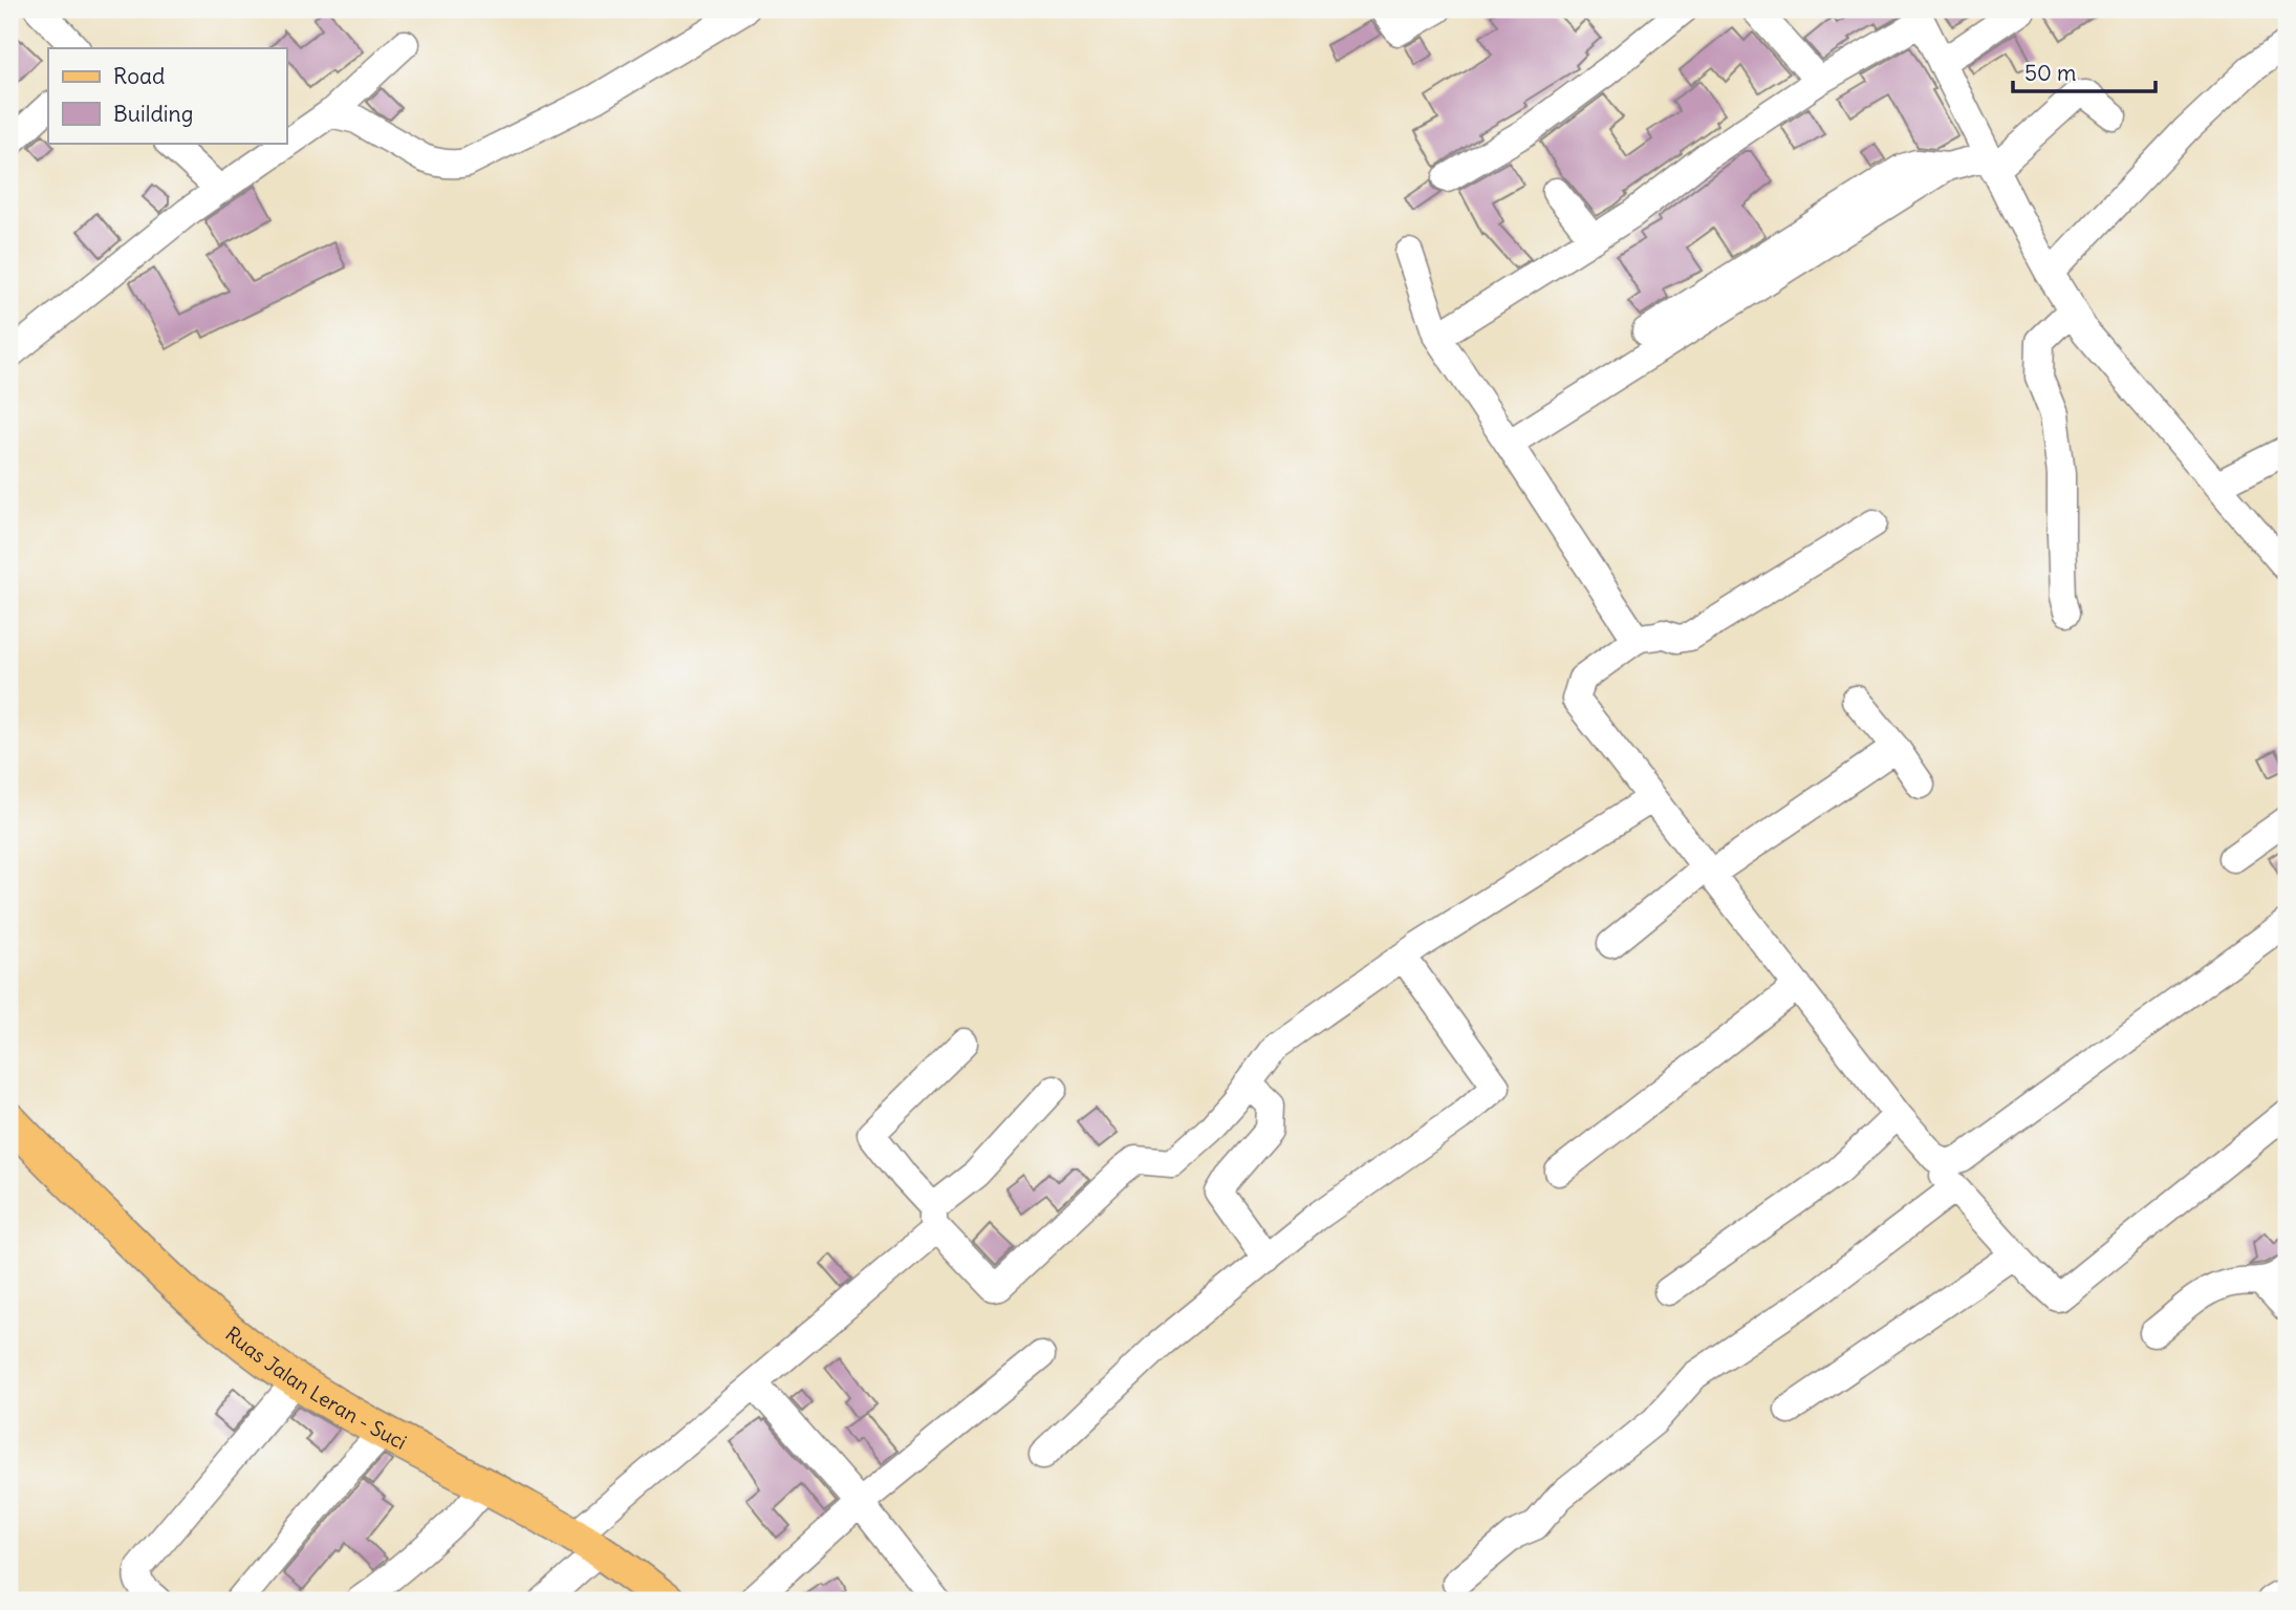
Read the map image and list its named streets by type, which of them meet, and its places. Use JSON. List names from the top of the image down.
{
  "streets": {
    "main road": ["Ruas Jalan Leran - Suci"]
  },
  "legend": ["Road", "Building"],
  "scale_bar": "50 m"
}
